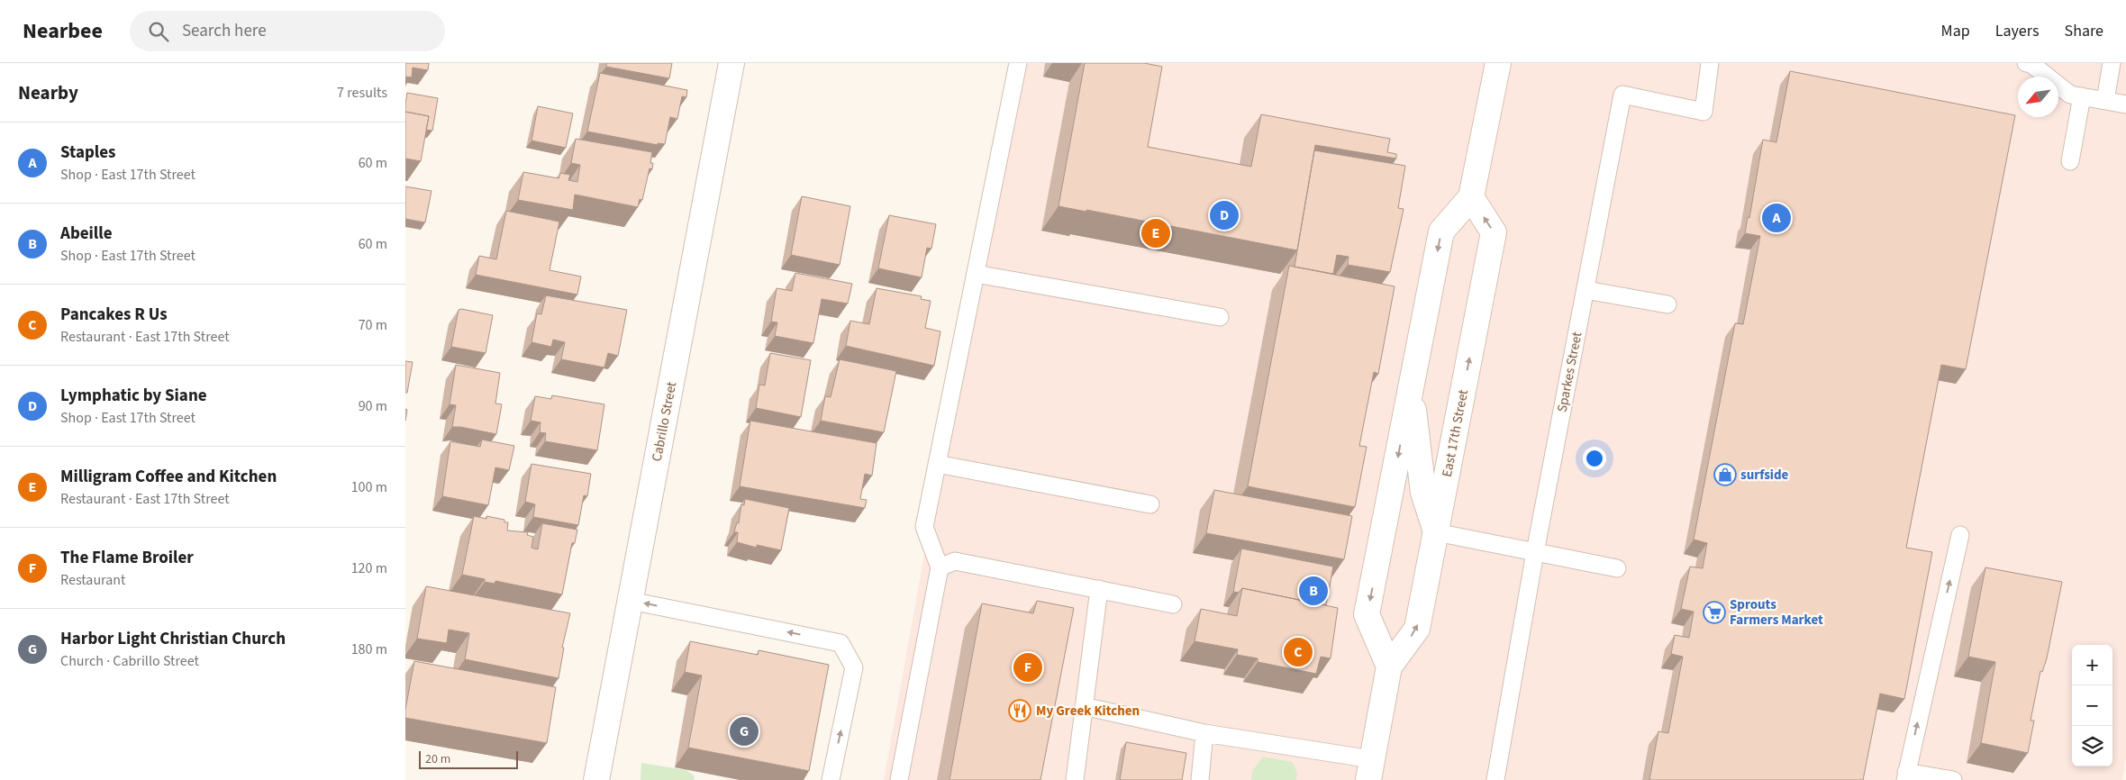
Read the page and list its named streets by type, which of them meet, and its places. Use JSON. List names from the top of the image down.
{
  "streets": {
    "main road": ["Cabrillo Street", "East 17th Street"],
    "lane": ["Sparkes Street"]
  },
  "places": {
    "shop": ["surfside"],
    "supermarket": ["Sprouts Farmers Market"],
    "restaurant": ["My Greek Kitchen"]
  },
  "scale_bar": "20 m",
  "north": "bottom left",
  "page": {
    "header": "Nearbee",
    "search": "Search here",
    "nav": ["Map", "Layers", "Share"],
    "heading": ["Nearby", "7 results"],
    "list": [
      {
        "mark": "A",
        "name": "Staples",
        "note": "Shop · East 17th Street",
        "value": "60 m"
      },
      {
        "mark": "B",
        "name": "Abeille",
        "note": "Shop · East 17th Street",
        "value": "60 m"
      },
      {
        "mark": "C",
        "name": "Pancakes R Us",
        "note": "Restaurant · East 17th Street",
        "value": "70 m"
      },
      {
        "mark": "D",
        "name": "Lymphatic by Siane",
        "note": "Shop · East 17th Street",
        "value": "90 m"
      },
      {
        "mark": "E",
        "name": "Milligram Coffee and Kitchen",
        "note": "Restaurant · East 17th Street",
        "value": "100 m"
      },
      {
        "mark": "F",
        "name": "The Flame Broiler",
        "note": "Restaurant",
        "value": "120 m"
      },
      {
        "mark": "G",
        "name": "Harbor Light Christian Church",
        "note": "Church · Cabrillo Street",
        "value": "180 m"
      }
    ],
    "pins": [
      "D",
      "A",
      "E",
      "B",
      "C",
      "F",
      "G"
    ],
    "map_buttons": ["+", "−"],
    "scale": "20 m"
  }
}
